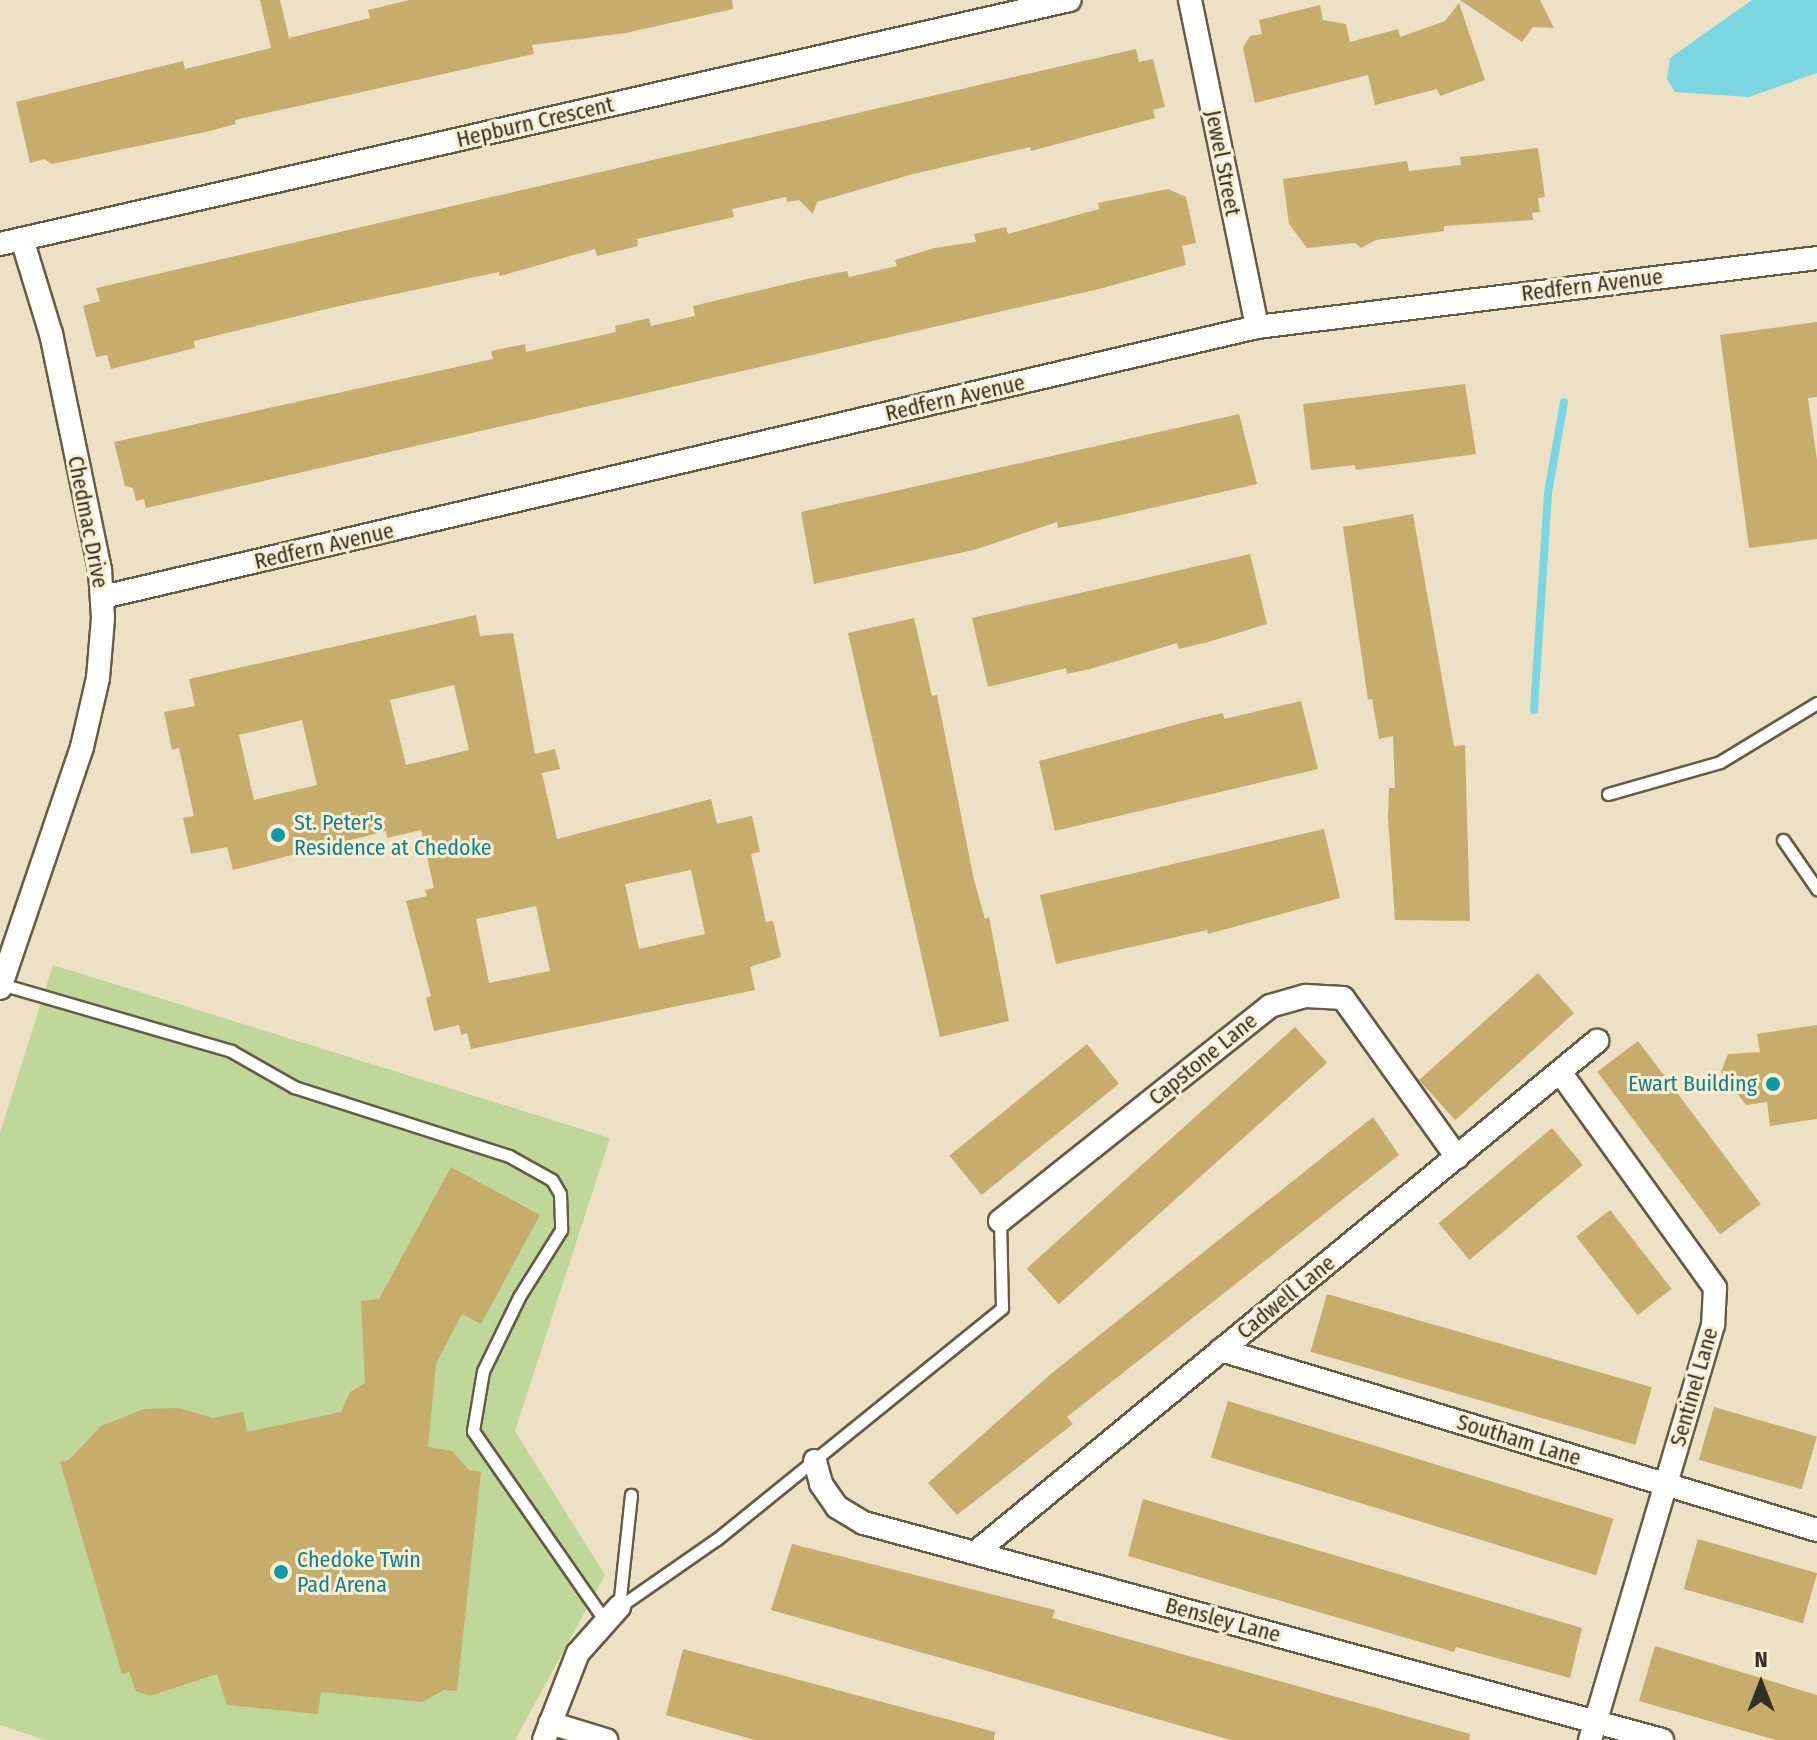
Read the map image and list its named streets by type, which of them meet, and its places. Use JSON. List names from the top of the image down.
{
  "streets": {
    "street": [
      "Hepburn Crescent",
      "Jewel Street",
      "Redfern Avenue",
      "Chedmac Drive",
      "Capstone Lane",
      "Cadwell Lane",
      "Sentinel Lane",
      "Southam Lane",
      "Bensley Lane"
    ]
  },
  "crossings": [
    ["Hepburn Crescent", "Chedmac Drive"],
    ["Jewel Street", "Redfern Avenue"],
    ["Redfern Avenue", "Chedmac Drive"],
    ["Capstone Lane", "Cadwell Lane"],
    ["Cadwell Lane", "Sentinel Lane"],
    ["Cadwell Lane", "Southam Lane"],
    ["Cadwell Lane", "Bensley Lane"],
    ["Sentinel Lane", "Southam Lane"],
    ["Sentinel Lane", "Bensley Lane"]
  ],
  "places": ["St. Peter's Residence at Chedoke", "Ewart Building", "Chedoke Twin Pad Arena"],
  "north": "top"
}
